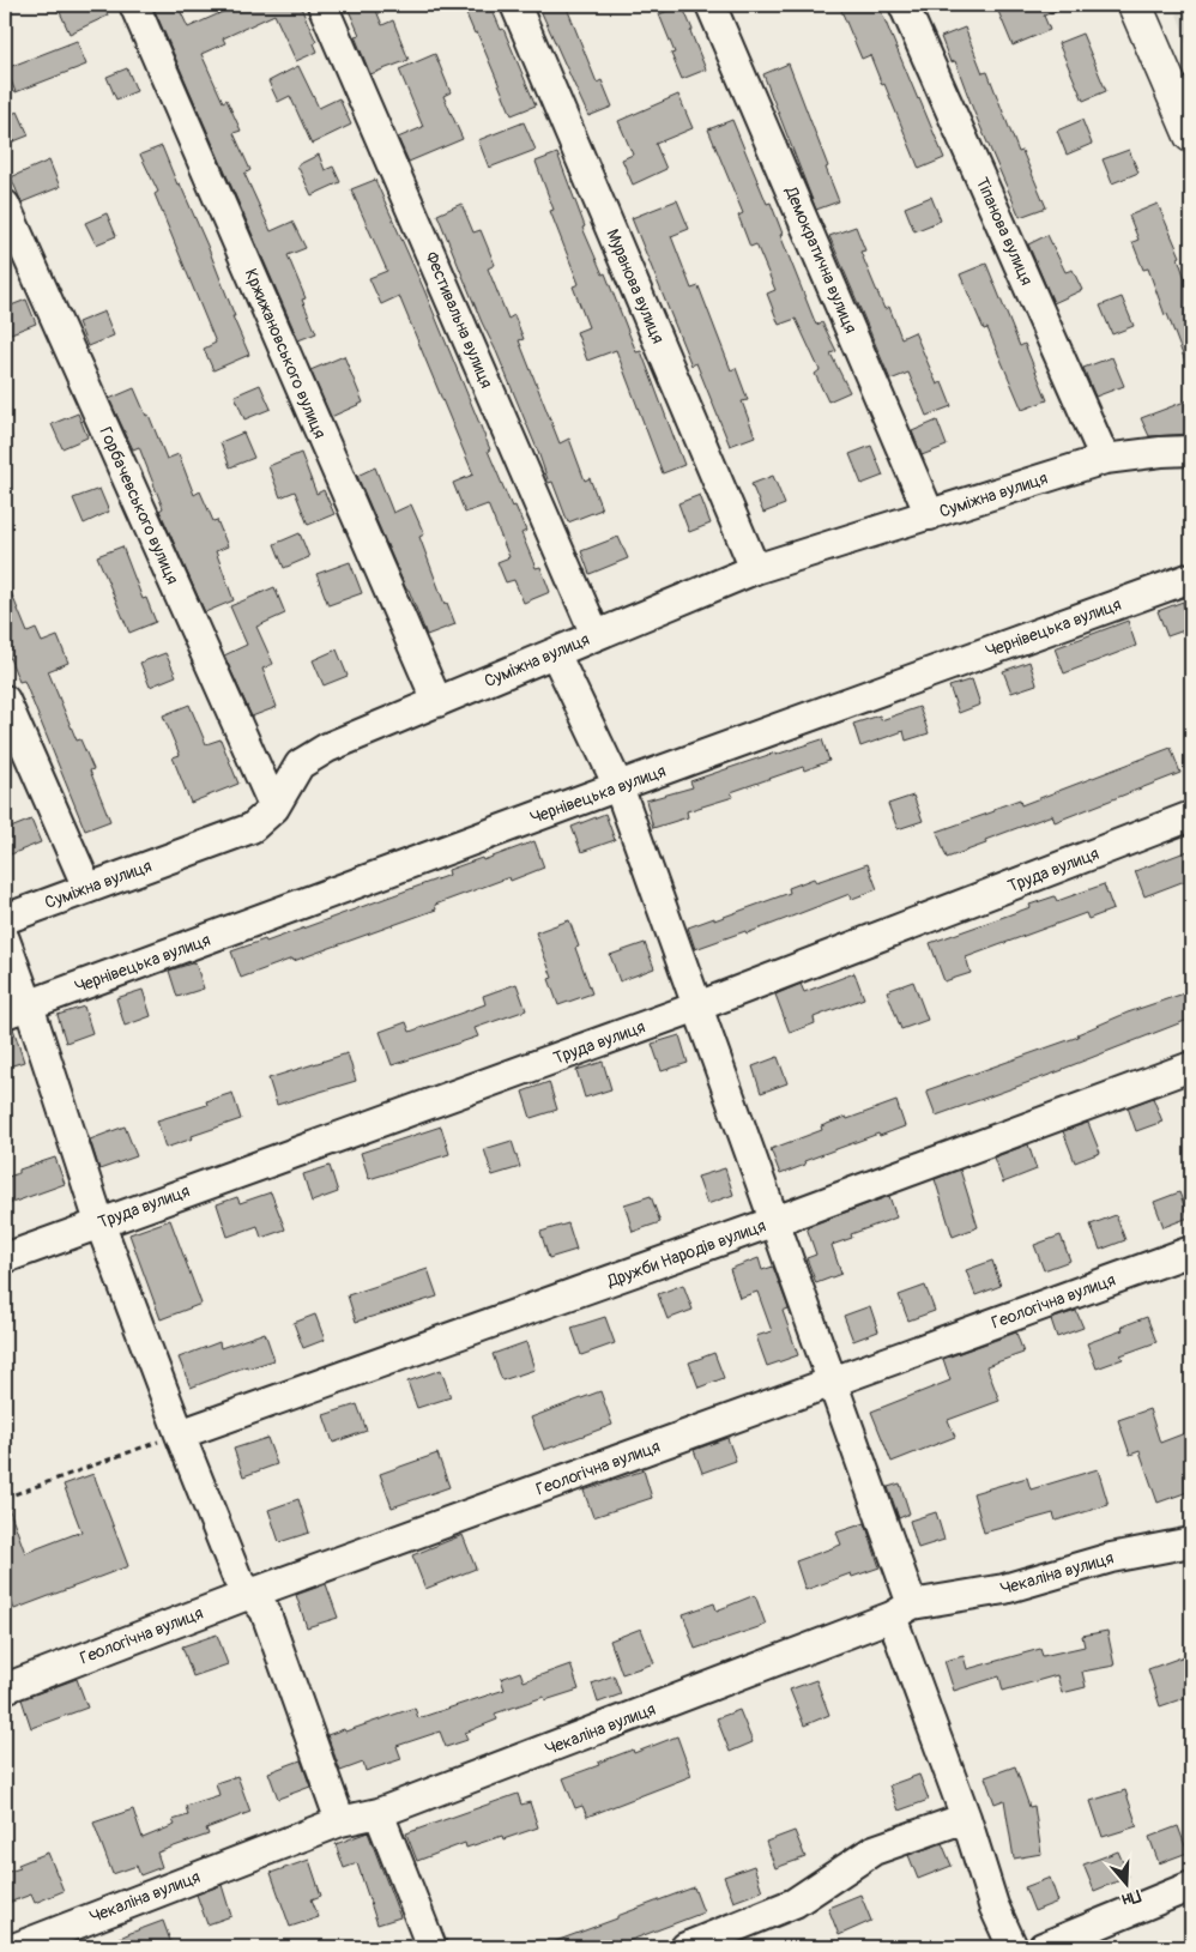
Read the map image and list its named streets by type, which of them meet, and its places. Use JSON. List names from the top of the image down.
{
  "streets": {
    "street": [
      "Тіпанова вулиця",
      "Демократична вулиця",
      "Муранова вулиця",
      "Фестивальна вулиця",
      "Кржижановського вулиця",
      "Суміжна вулиця",
      "Горбачевського вулиця",
      "Чернівецька вулиця",
      "Труда вулиця",
      "Дружби Народів вулиця",
      "Геологічна вулиця",
      "Чекаліна вулиця"
    ]
  },
  "crossings": [
    ["Тіпанова вулиця", "Суміжна вулиця"],
    ["Демократична вулиця", "Суміжна вулиця"],
    ["Муранова вулиця", "Суміжна вулиця"],
    ["Фестивальна вулиця", "Суміжна вулиця"],
    ["Кржижановського вулиця", "Суміжна вулиця"],
    ["Суміжна вулиця", "Горбачевського вулиця"]
  ],
  "north": "bottom"
}
